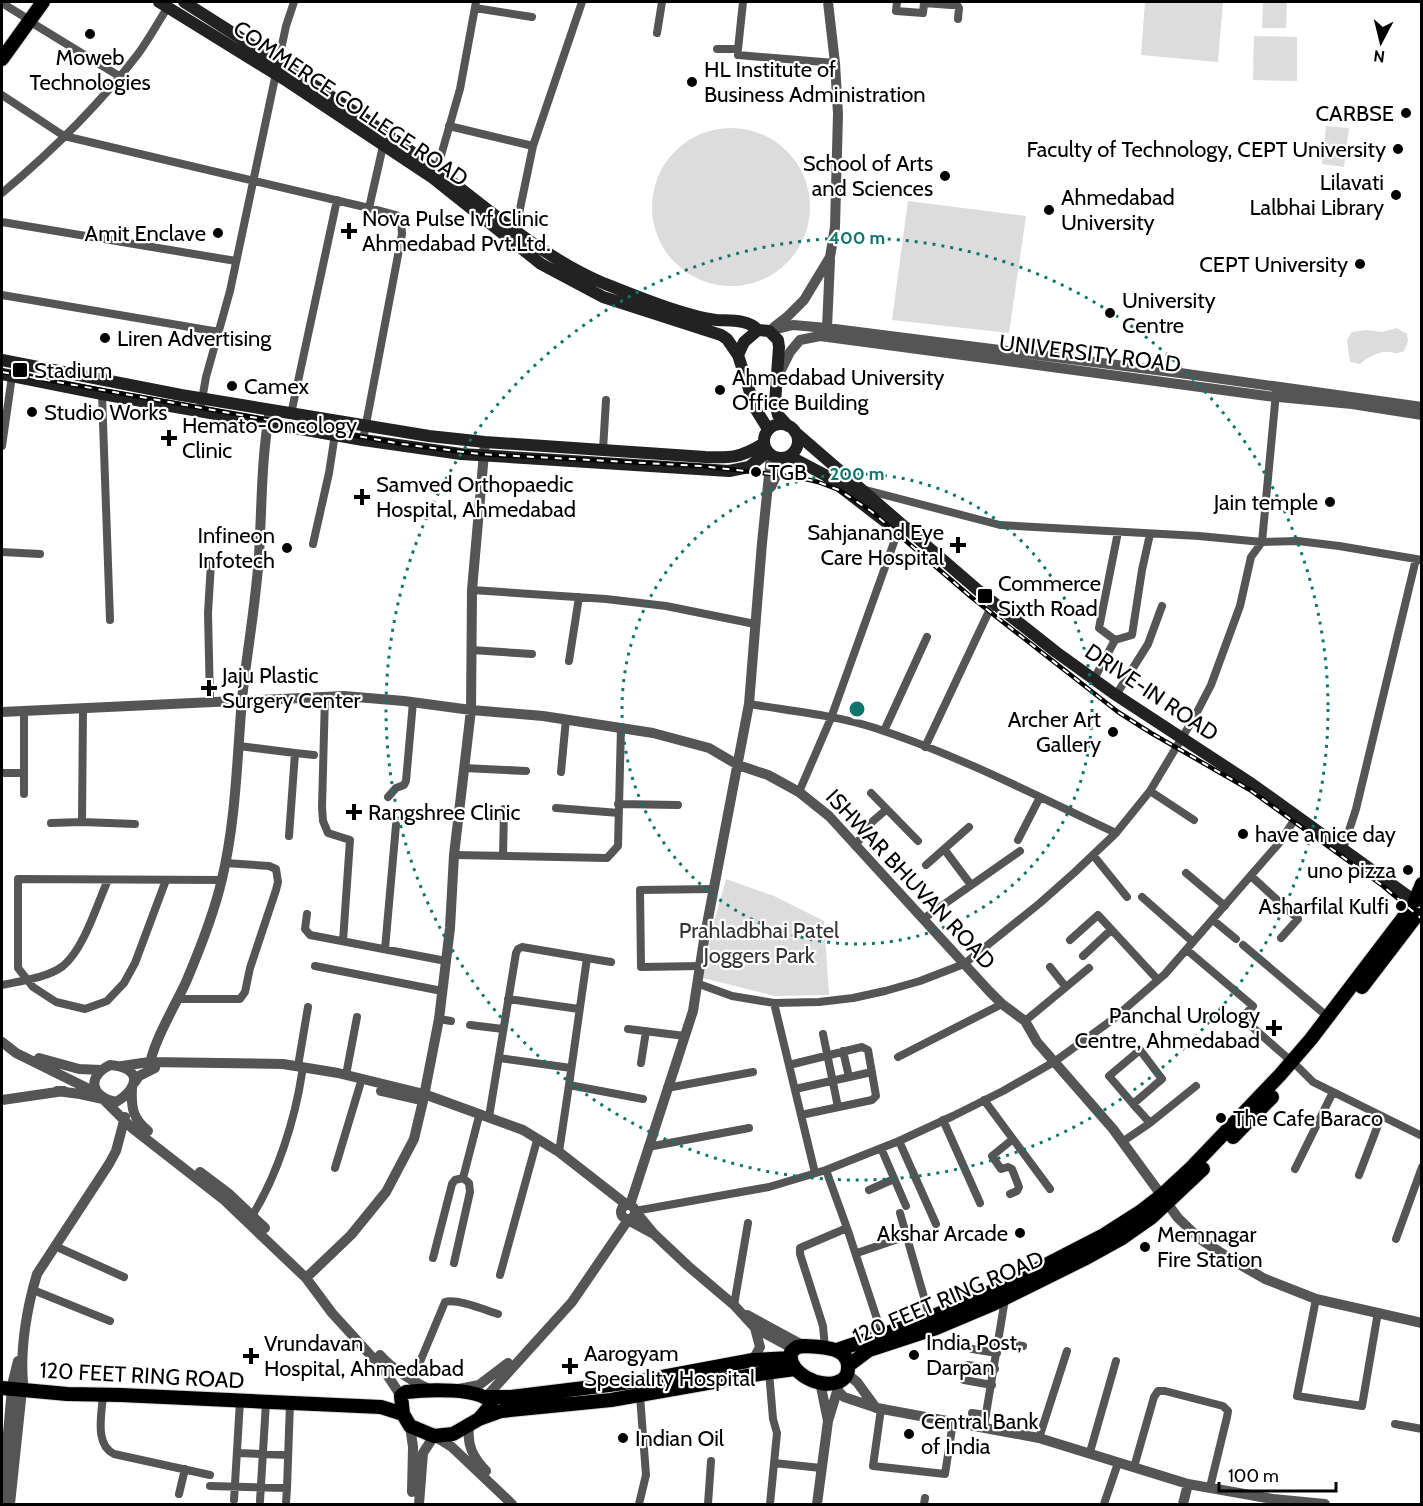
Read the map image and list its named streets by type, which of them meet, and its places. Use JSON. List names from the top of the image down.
{
  "streets": {
    "main road": ["COMMERCE COLLEGE ROAD", "DRIVE-IN ROAD", "120 FEET RING ROAD"],
    "street": ["UNIVERSITY ROAD", "ISHWAR BHUVAN ROAD"]
  },
  "crossings": [
    ["COMMERCE COLLEGE ROAD", "UNIVERSITY ROAD"],
    ["DRIVE-IN ROAD", "120 FEET RING ROAD"],
    ["ISHWAR BHUVAN ROAD", "120 FEET RING ROAD"]
  ],
  "parks": ["Prahladbhai Patel Joggers Park"],
  "places": {
    "other": [
      "Moweb Technologies",
      "HL Institute of Business Administration",
      "CARBSE",
      "Faculty of Technology, CEPT University",
      "School of Arts and Sciences",
      "Lilavati Lalbhai Library",
      "Ahmedabad University",
      "Amit Enclave",
      "CEPT University",
      "University Centre",
      "Liren Advertising",
      "Camex",
      "Ahmedabad University Office Building",
      "Studio Works",
      "TGB",
      "Jain temple",
      "Infineon Infotech",
      "Archer Art Gallery",
      "have a nice day",
      "uno pizza",
      "Asharfilal Kulfi",
      "The Cafe Baraco",
      "Akshar Arcade",
      "Memnagar Fire Station",
      "India Post, Darpan",
      "Central Bank of India",
      "Indian Oil"
    ],
    "health": [
      "Nova Pulse Ivf Clinic Ahmedabad Pvt.Ltd.",
      "Hemato-Oncology Clinic",
      "Samved Orthopaedic Hospital, Ahmedabad",
      "Sahjanand Eye Care Hospital",
      "Jaju Plastic Surgery Center",
      "Rangshree Clinic",
      "Panchal Urology Centre, Ahmedabad",
      "Vrundavan Hospital, Ahmedabad",
      "Aarogyam Speciality Hospital"
    ],
    "transit": ["Stadium", "Commerce Sixth Road"]
  },
  "scale_bar": "100 m",
  "north": "bottom",
  "rings": ["400 m", "200 m"]
}
